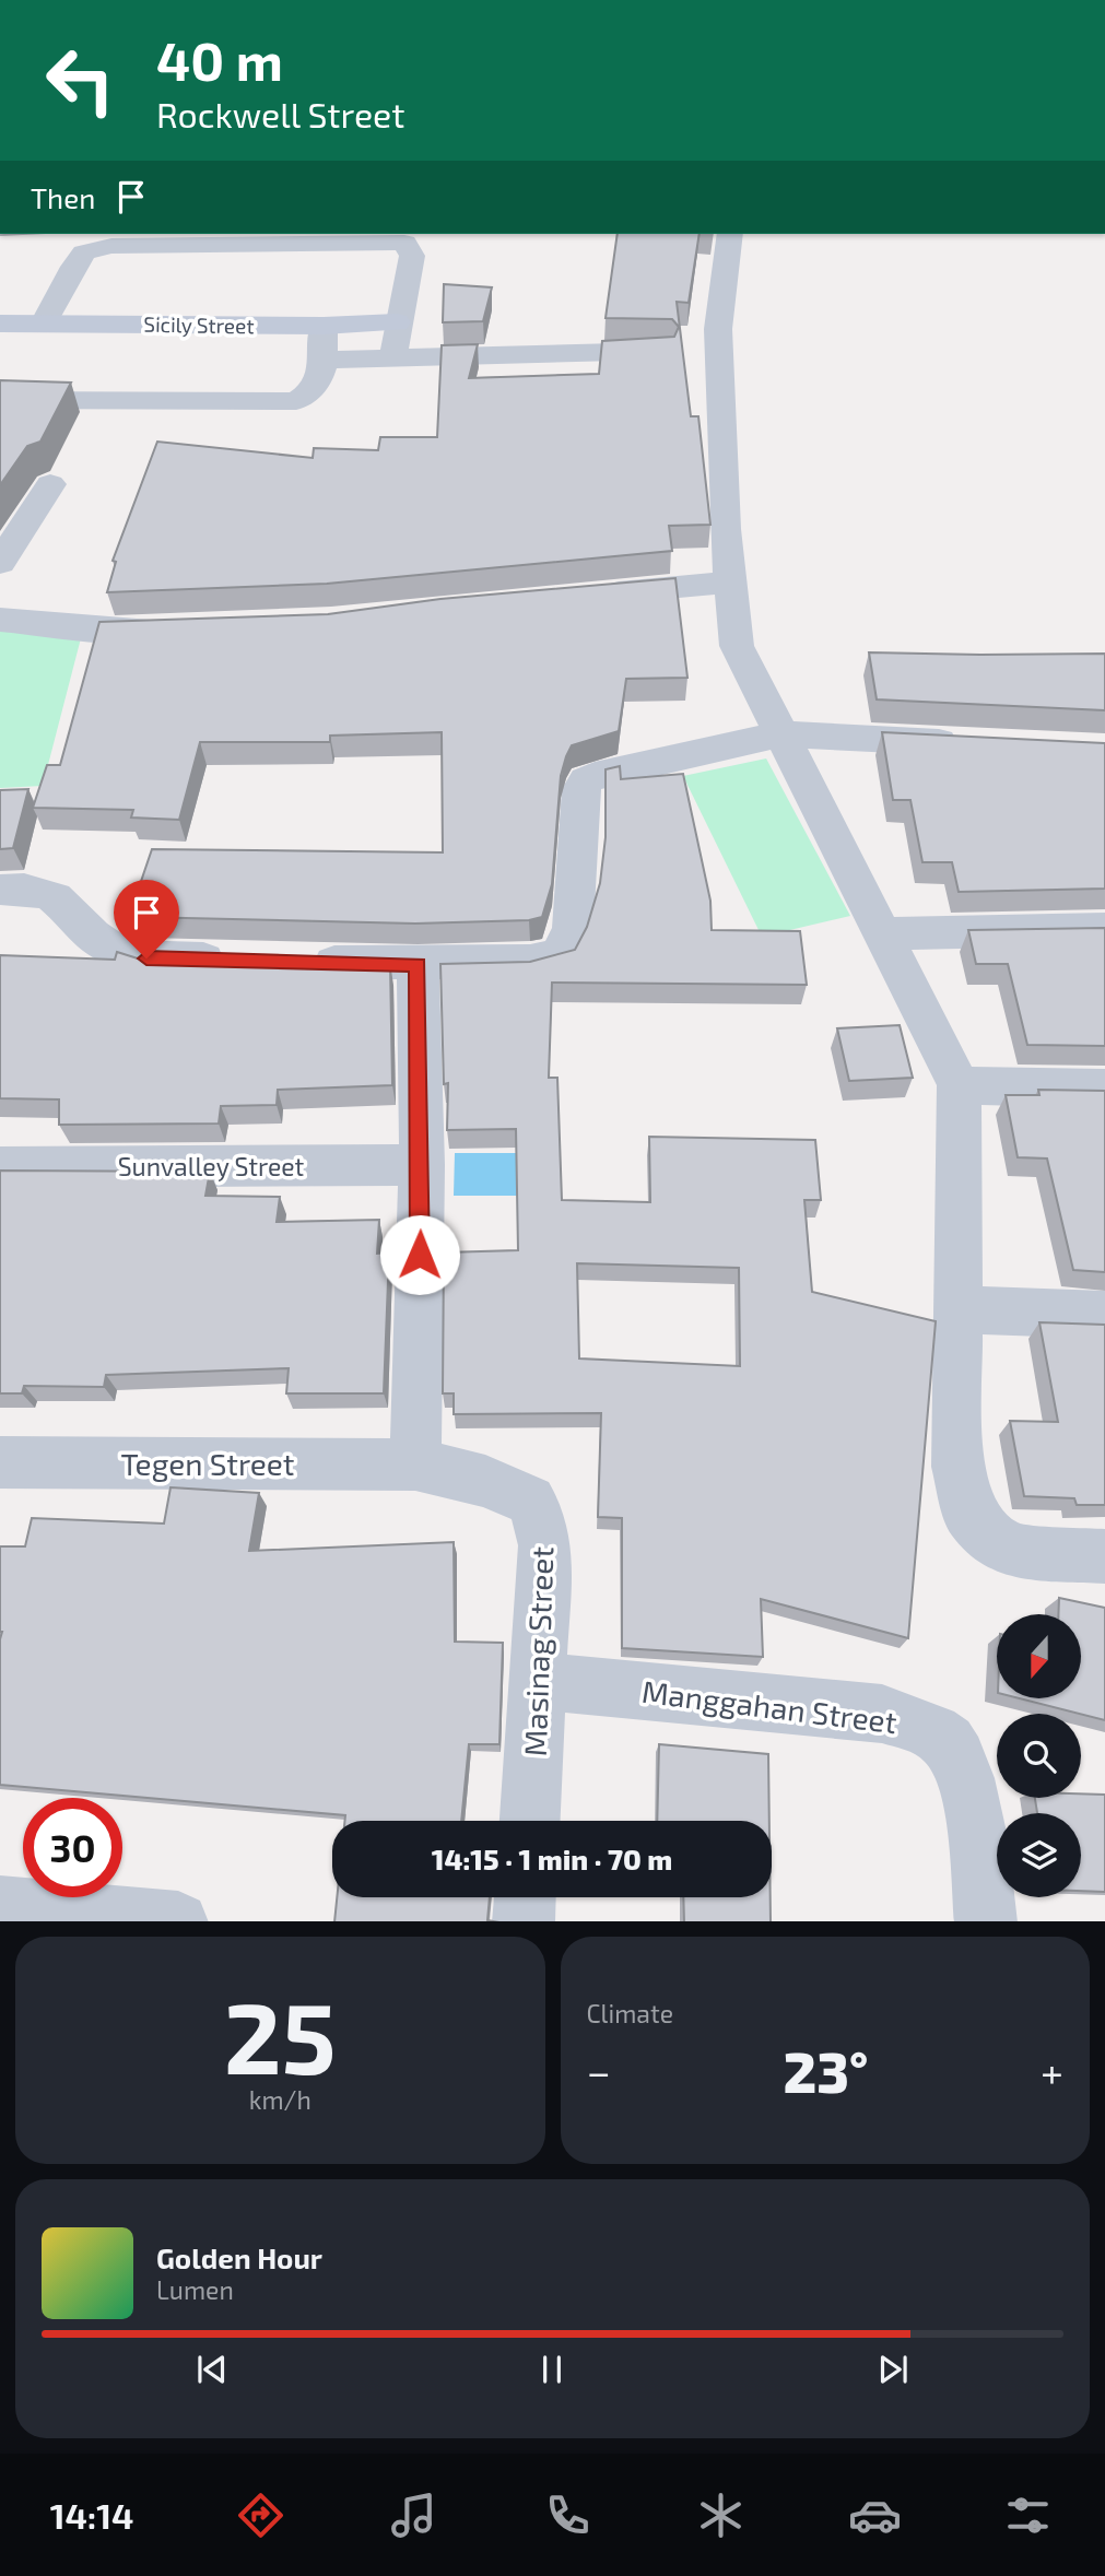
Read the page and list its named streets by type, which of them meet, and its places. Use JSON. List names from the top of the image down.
{
  "streets": {
    "street": [
      "Sicily Street",
      "Sunvalley Street",
      "Tegen Street",
      "Masinag Street",
      "Manggahan Street"
    ]
  },
  "crossings": [
    ["Tegen Street", "Masinag Street"],
    ["Masinag Street", "Manggahan Street"]
  ],
  "north": "bottom",
  "page": {
    "turn": ["40 m", "Rockwell Street"],
    "then": "Then",
    "limit": "30",
    "trip": "14:15 · 1 min · 70 m",
    "tile": [
      ["25", "km/h"],
      "Climate"
    ],
    "heat": ["−", "23°", "+"],
    "song": ["Golden Hour", "Lumen"],
    "tabs": "14:14"
  }
}
